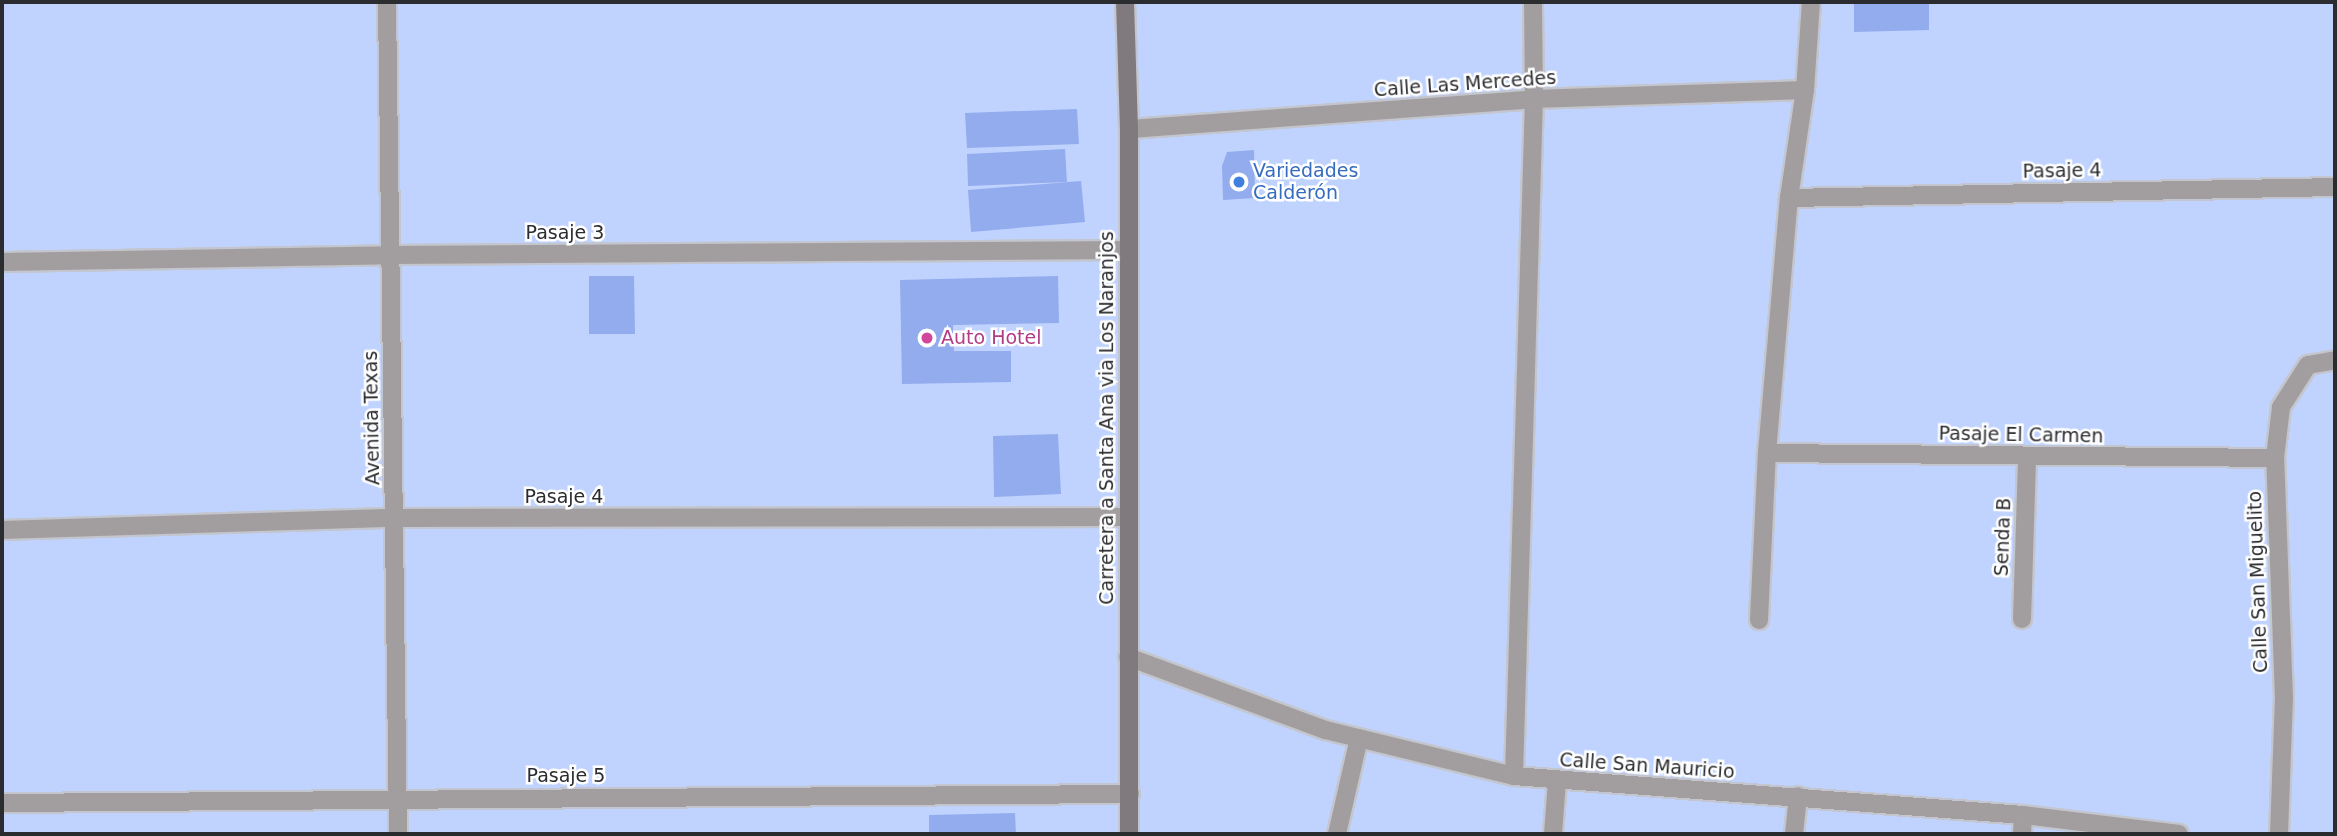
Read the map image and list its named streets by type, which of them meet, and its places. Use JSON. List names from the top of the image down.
{
  "streets": {
    "main road": ["Carretera a Santa Ana via Los Naranjos"],
    "street": [
      "Calle Las Mercedes",
      "Pasaje 4",
      "Pasaje 3",
      "Avenida Texas",
      "Pasaje El Carmen",
      "Senda B",
      "Calle San Miguelito",
      "Calle San Mauricio",
      "Pasaje 5"
    ]
  },
  "crossings": [
    ["Calle Las Mercedes", "Carretera a Santa Ana via Los Naranjos"],
    ["Pasaje 4", "Avenida Texas"],
    ["Pasaje 4", "Carretera a Santa Ana via Los Naranjos"],
    ["Pasaje 3", "Avenida Texas"],
    ["Pasaje 3", "Carretera a Santa Ana via Los Naranjos"],
    ["Avenida Texas", "Pasaje 5"],
    ["Carretera a Santa Ana via Los Naranjos", "Calle San Mauricio"],
    ["Carretera a Santa Ana via Los Naranjos", "Pasaje 5"],
    ["Pasaje El Carmen", "Senda B"],
    ["Pasaje El Carmen", "Calle San Miguelito"]
  ],
  "places": ["Variedades Calderón", "Auto Hotel"]
}
